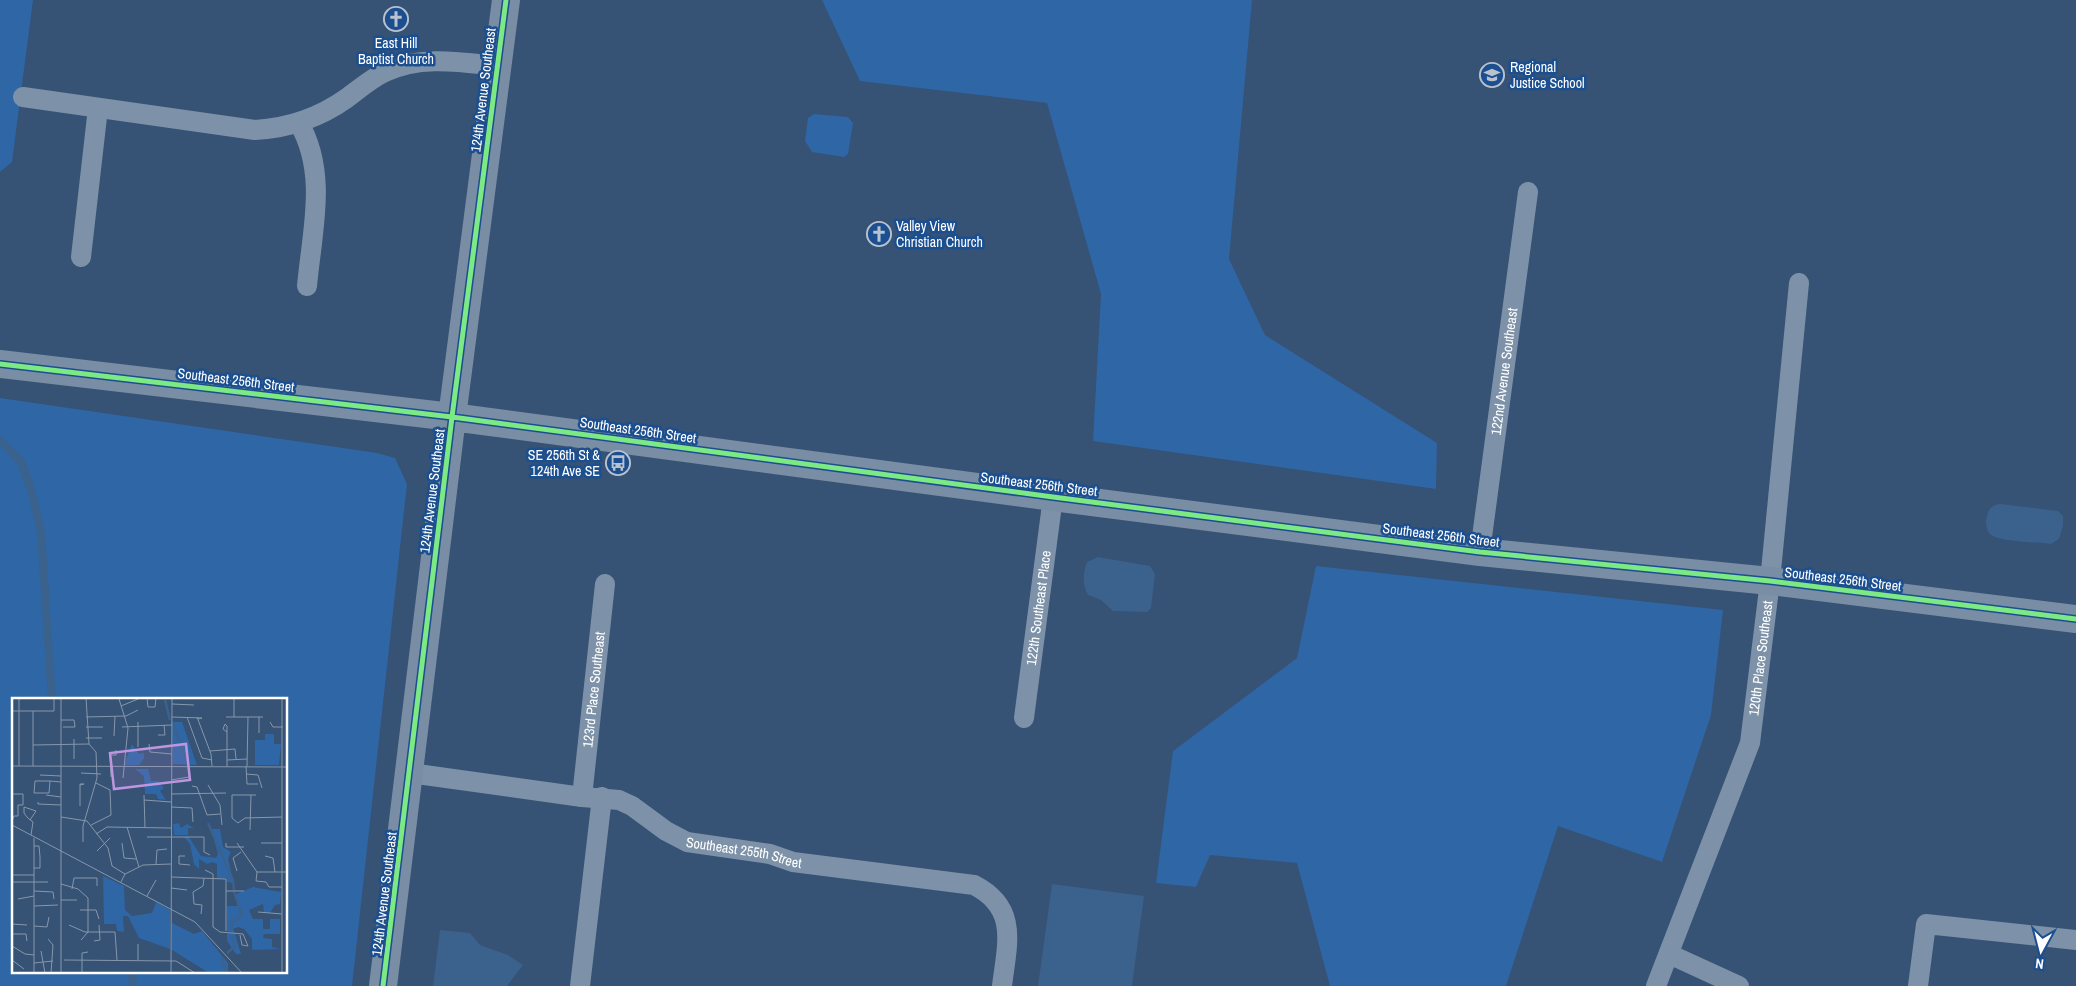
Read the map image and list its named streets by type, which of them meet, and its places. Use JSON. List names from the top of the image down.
{
  "streets": {
    "main road": ["124th Avenue Southeast", "Southeast 256th Street"],
    "street": [
      "122nd Avenue Southeast",
      "122th Southeast Place",
      "120th Place Southeast",
      "123rd Place Southeast",
      "Southeast 255th Street"
    ]
  },
  "crossings": [
    ["124th Avenue Southeast", "Southeast 256th Street"],
    ["124th Avenue Southeast", "Southeast 255th Street"],
    ["122nd Avenue Southeast", "Southeast 256th Street"],
    ["Southeast 256th Street", "122th Southeast Place"],
    ["Southeast 256th Street", "120th Place Southeast"],
    ["123rd Place Southeast", "Southeast 255th Street"]
  ],
  "places": {
    "church": ["East Hill Baptist Church", "Valley View Christian Church"],
    "school or university": ["Regional Justice School"],
    "bus stop": ["SE 256th St & 124th Ave SE"]
  },
  "north": "bottom"
}
